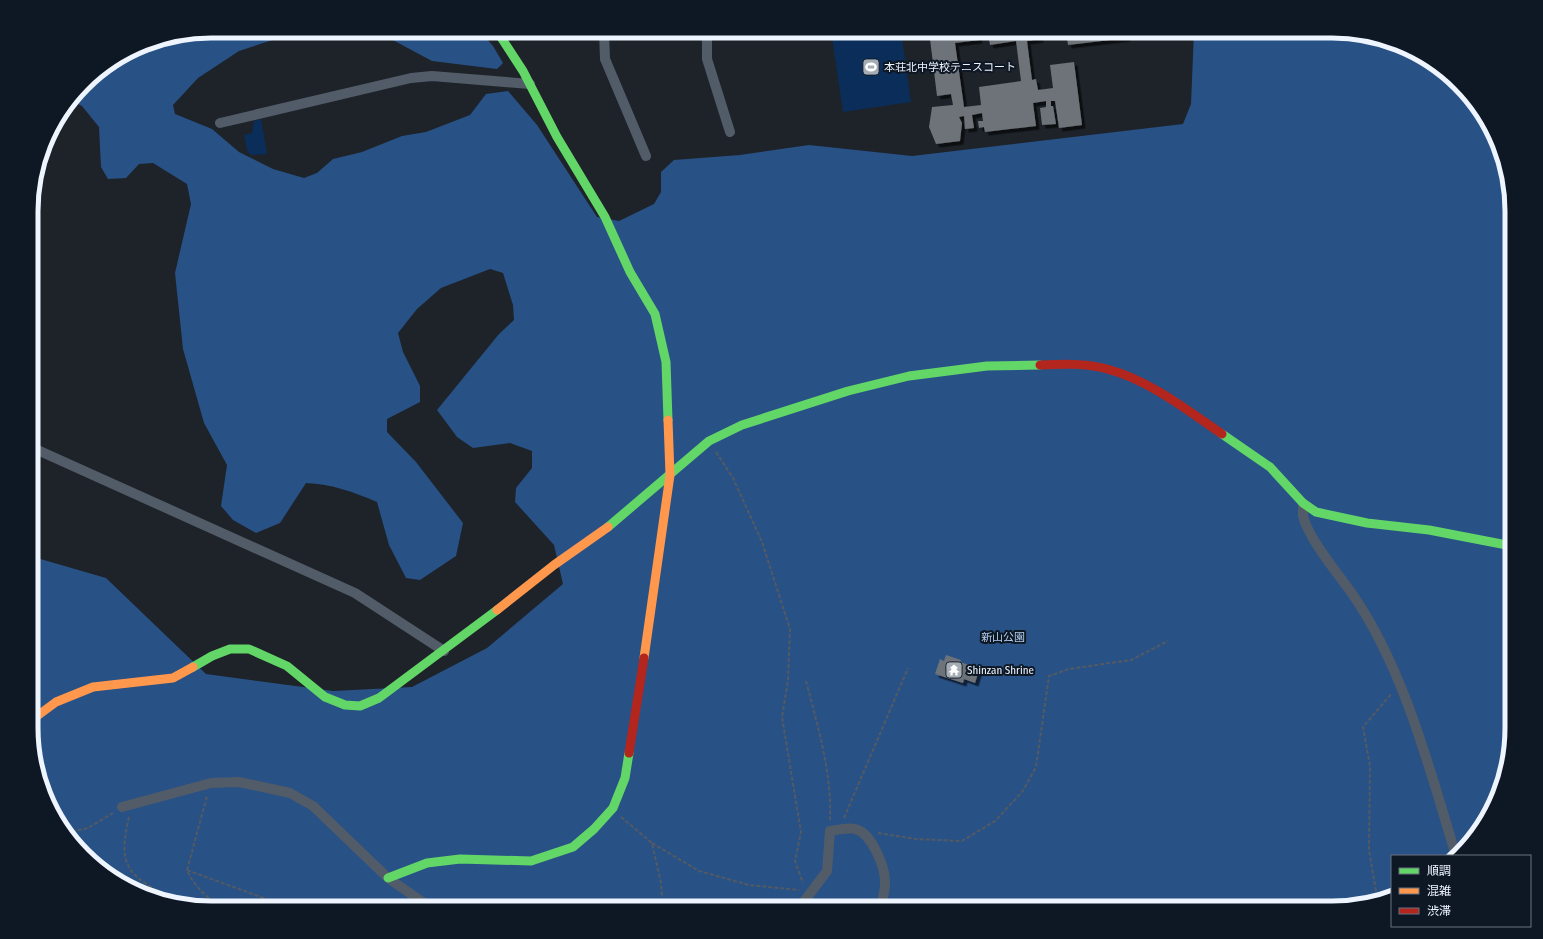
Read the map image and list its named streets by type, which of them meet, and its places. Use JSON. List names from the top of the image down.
{
  "parks": ["新山公園"],
  "places": {
    "sports": ["本荘北中学校テニスコート"],
    "temple": ["Shinzan Shrine"]
  },
  "legend": ["順調", "混雑", "渋滞"]
}
